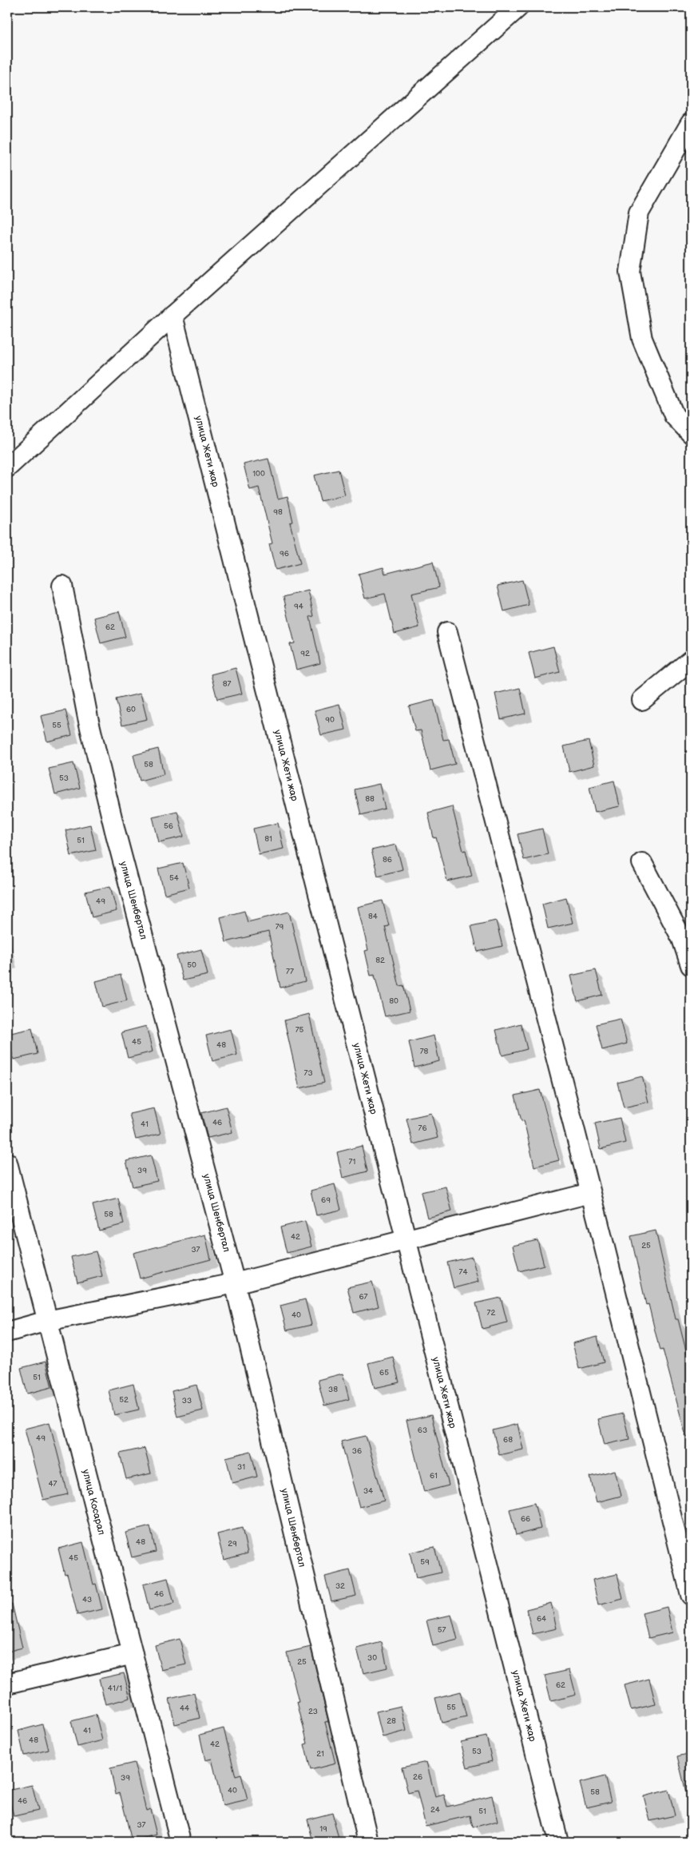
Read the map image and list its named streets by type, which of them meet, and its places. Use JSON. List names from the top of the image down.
{
  "streets": {
    "street": ["улица Жети жар", "улица Шенбертал", "улица Косарал"]
  },
  "house_numbers": [
    "100",
    "98",
    "96",
    "94",
    "62",
    "92",
    "87",
    "60",
    "90",
    "55",
    "58",
    "53",
    "88",
    "56",
    "81",
    "51",
    "86",
    "54",
    "49",
    "84",
    "79",
    "82",
    "50",
    "77",
    "80",
    "75",
    "45",
    "48",
    "78",
    "73",
    "46",
    "41",
    "76",
    "71",
    "39",
    "69",
    "58",
    "42",
    "25",
    "37",
    "74",
    "67",
    "72",
    "40",
    "65",
    "51",
    "38",
    "52",
    "33",
    "63",
    "49",
    "68",
    "36",
    "31",
    "61",
    "47",
    "34",
    "66",
    "48",
    "29",
    "45",
    "59",
    "32",
    "46",
    "43",
    "64",
    "57",
    "30",
    "25",
    "62",
    "41/1",
    "55",
    "44",
    "23",
    "28",
    "41",
    "48",
    "42",
    "53",
    "21",
    "26",
    "39",
    "40",
    "58",
    "46",
    "24",
    "51",
    "37",
    "19"
  ]
}
